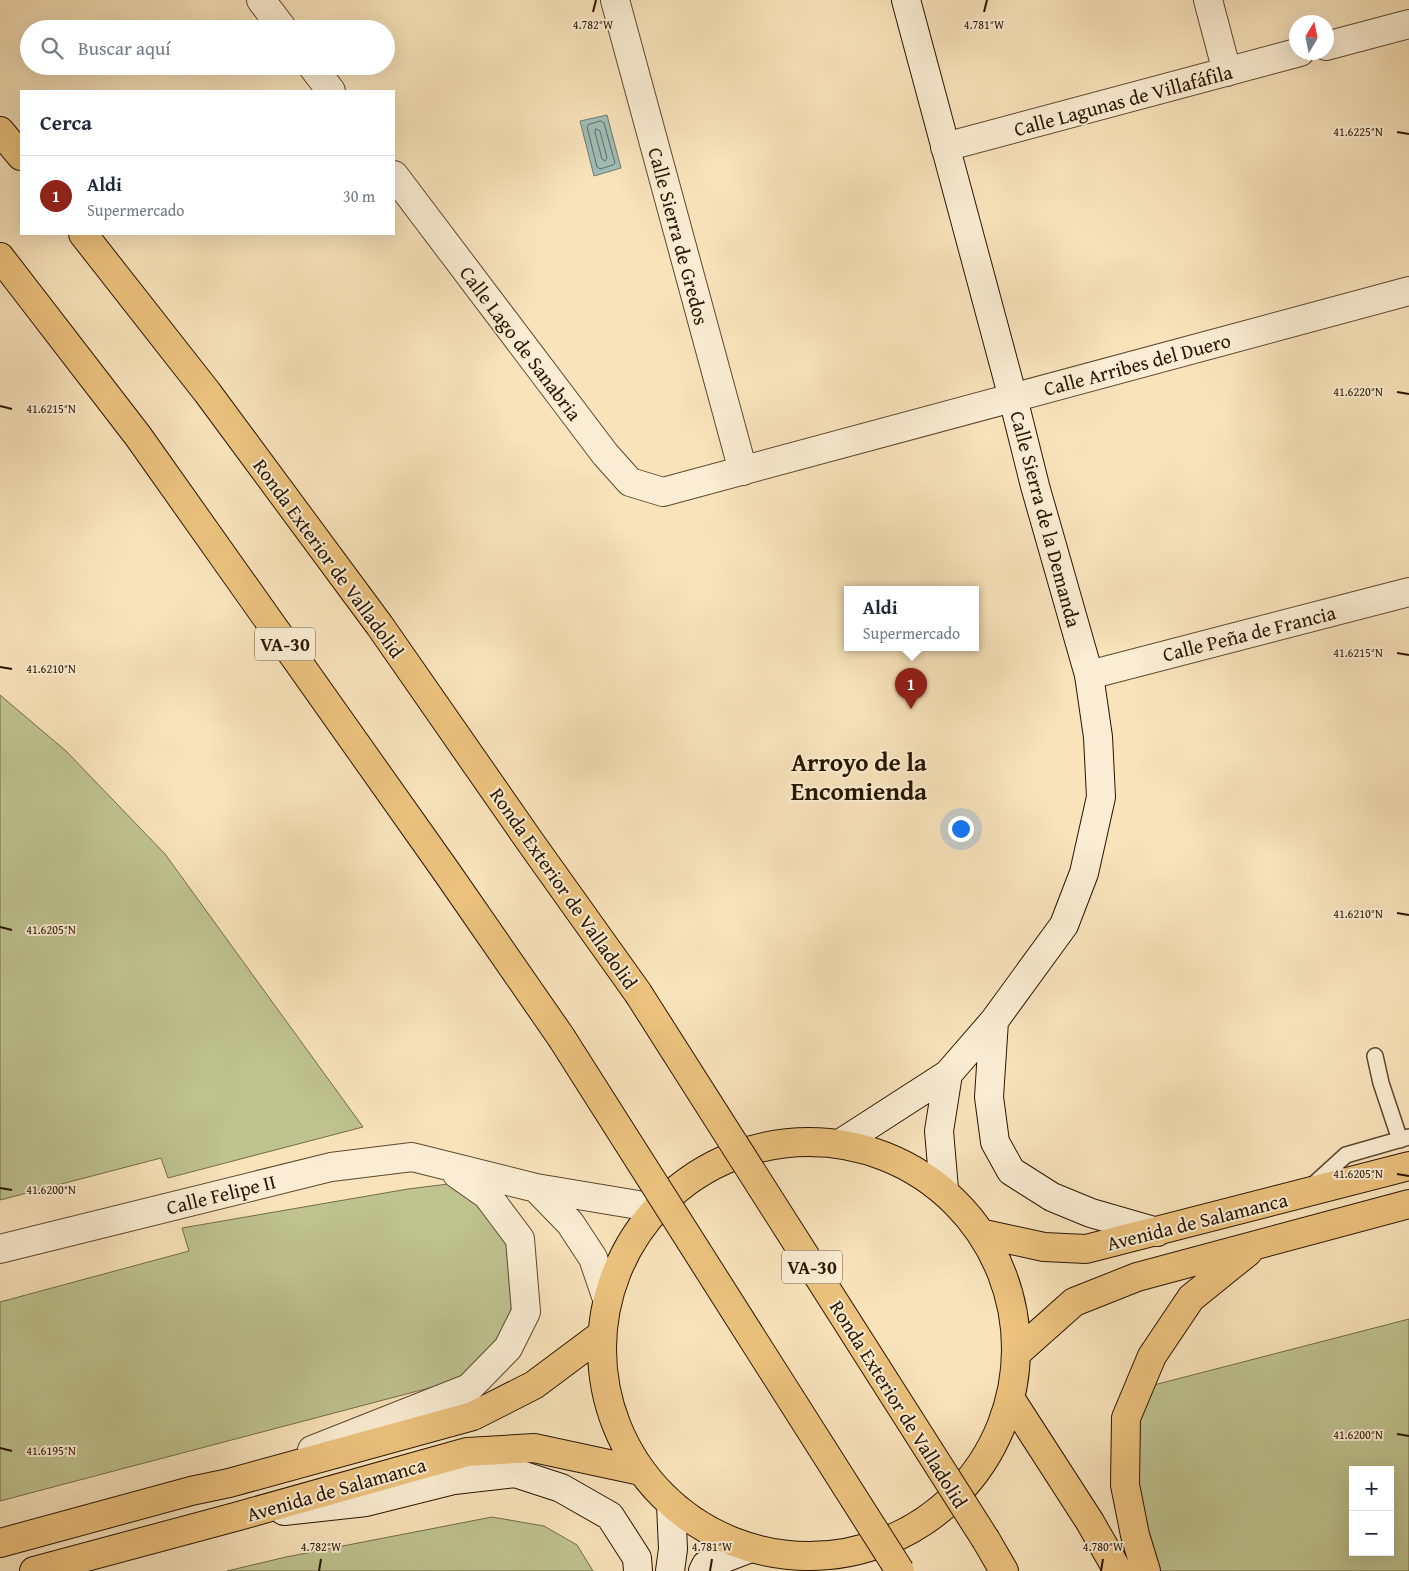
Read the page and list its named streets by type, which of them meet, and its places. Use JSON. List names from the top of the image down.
{
  "streets": {
    "highway": ["Ronda Exterior de Valladolid", "VA-30", "Avenida de Salamanca"],
    "street": [
      "Calle Lagunas de Villafáfila",
      "Calle Sierra de Gredos",
      "Calle Lago de Sanabria",
      "Calle Arribes del Duero",
      "Calle Sierra de la Demanda",
      "Calle Peña de Francia",
      "Calle Felipe II"
    ]
  },
  "crossings": [
    ["Calle Lagunas de Villafáfila", "Calle Sierra de la Demanda"],
    ["Calle Sierra de Gredos", "Calle Arribes del Duero"],
    ["Calle Lago de Sanabria", "Calle Arribes del Duero"],
    ["Calle Arribes del Duero", "Calle Sierra de la Demanda"],
    ["Calle Sierra de la Demanda", "Calle Peña de Francia"],
    ["Calle Felipe II", "Avenida de Salamanca"]
  ],
  "districts": ["Arroyo de la Encomienda"],
  "north": "top",
  "page": {
    "search": "Buscar aquí",
    "heading": "Cerca",
    "list": [
      {
        "mark": "1",
        "name": "Aldi",
        "note": "Supermercado",
        "value": "30 m"
      }
    ],
    "popup": ["Aldi", "Supermercado"],
    "pins": "1",
    "map_buttons": ["+", "−"]
  },
  "coordinates": [
    "4.782°W",
    "4.781°W",
    "41.6225°N",
    "41.6220°N",
    "41.6215°N",
    "41.6210°N",
    "41.6205°N",
    "41.6200°N",
    "41.6195°N",
    "4.780°W"
  ]
}
